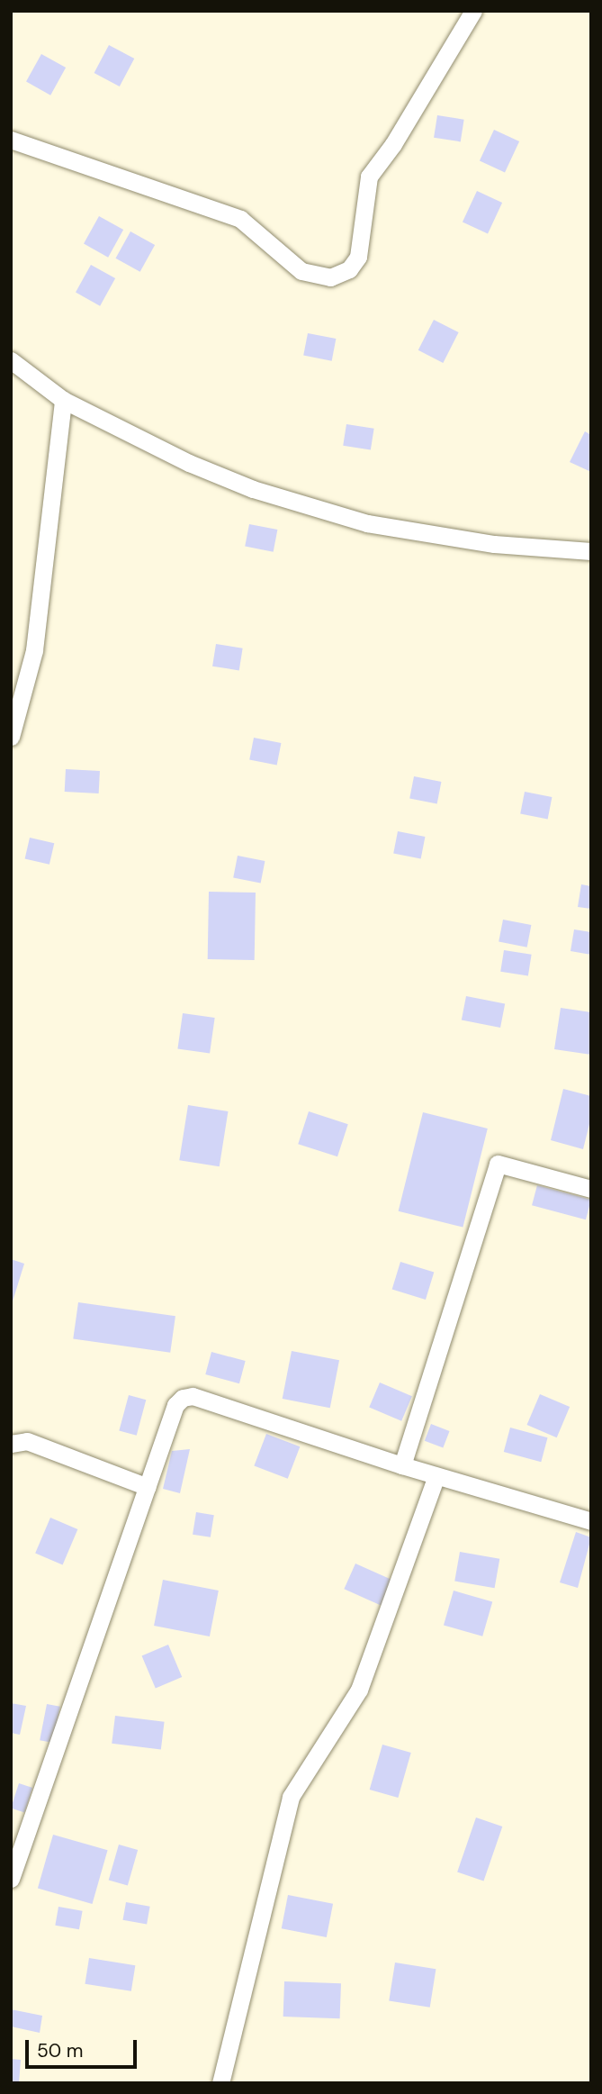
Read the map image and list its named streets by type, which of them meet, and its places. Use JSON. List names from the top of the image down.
{
  "scale_bar": "50 m"
}
